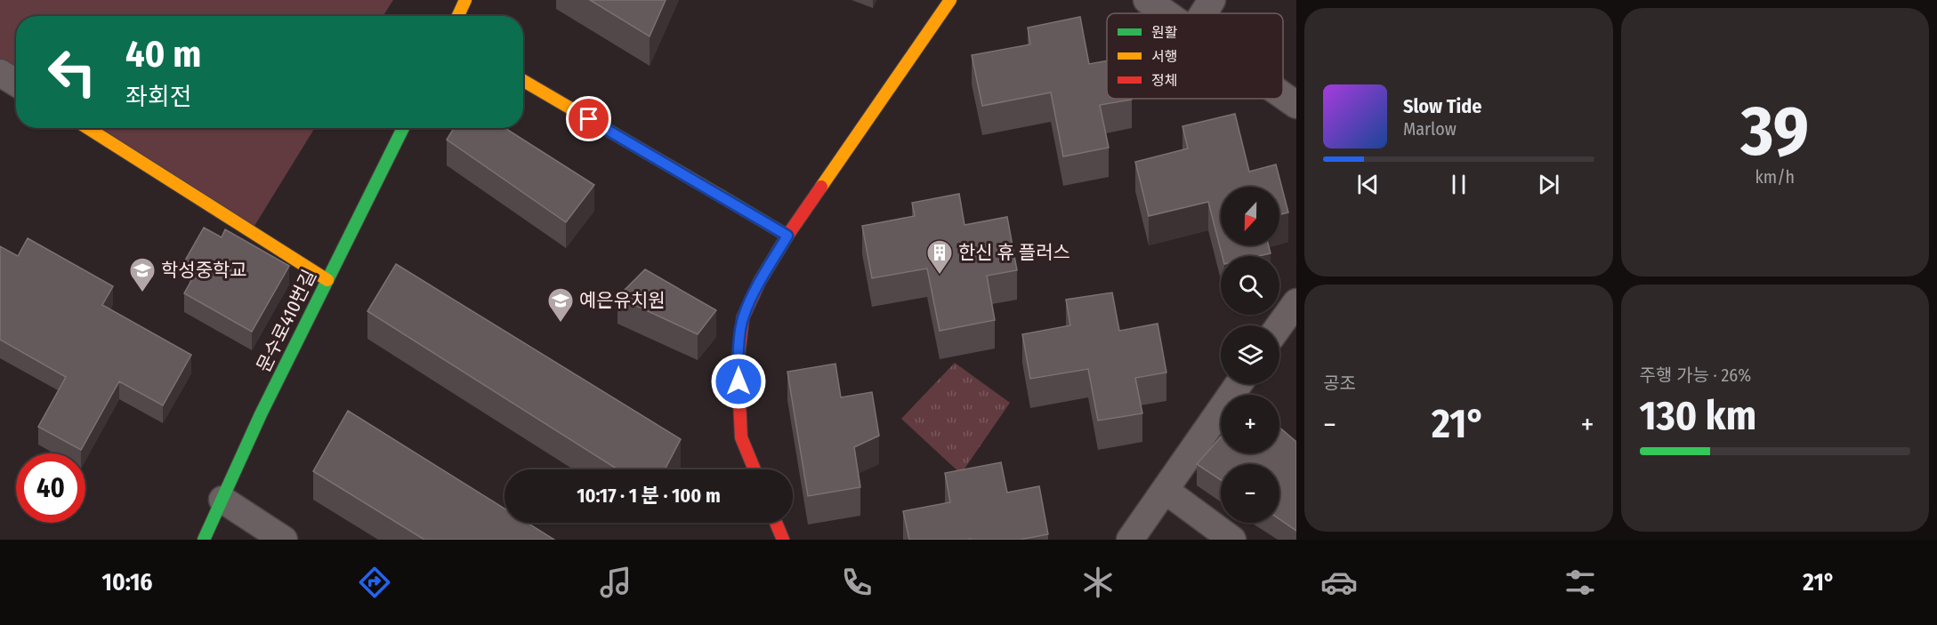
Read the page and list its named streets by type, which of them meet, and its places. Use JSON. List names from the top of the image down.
{
  "streets": {
    "street": ["문수로410번길"]
  },
  "places": {
    "building": ["한신 휴 플러스"],
    "school or university": ["학성중학교", "예은유치원"]
  },
  "legend": ["원활", "서행", "정체"],
  "north": "bottom",
  "page": {
    "tile": [
      ["39", "km/h"],
      "공조",
      ["주행 가능 · 26%", "130 km"]
    ],
    "turn": ["40 m", "좌회전"],
    "song": ["Slow Tide", "Marlow"],
    "map_buttons": ["+", "−"],
    "heat": ["−", "21°", "+"],
    "limit": "40",
    "trip": "10:17 · 1 분 · 100 m",
    "tabs": ["10:16", "21°"]
  }
}
